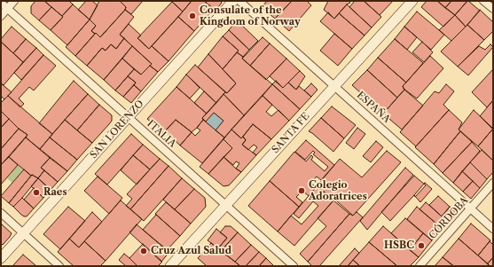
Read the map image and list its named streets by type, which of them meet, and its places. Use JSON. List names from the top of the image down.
{
  "streets": {
    "main road": ["SAN LORENZO", "SANTA FE"],
    "street": ["ESPAÑA", "ITALIA", "CÓRDOBA"]
  },
  "crossings": [
    ["ESPAÑA", "SANTA FE"],
    ["ESPAÑA", "CÓRDOBA"],
    ["SAN LORENZO", "ITALIA"],
    ["SANTA FE", "ITALIA"]
  ],
  "places": [
    "Consulate of the Kingdom of Norway",
    "Colegio Adoratrices",
    "Raes",
    "HSBC",
    "Cruz Azul Salud"
  ]
}
